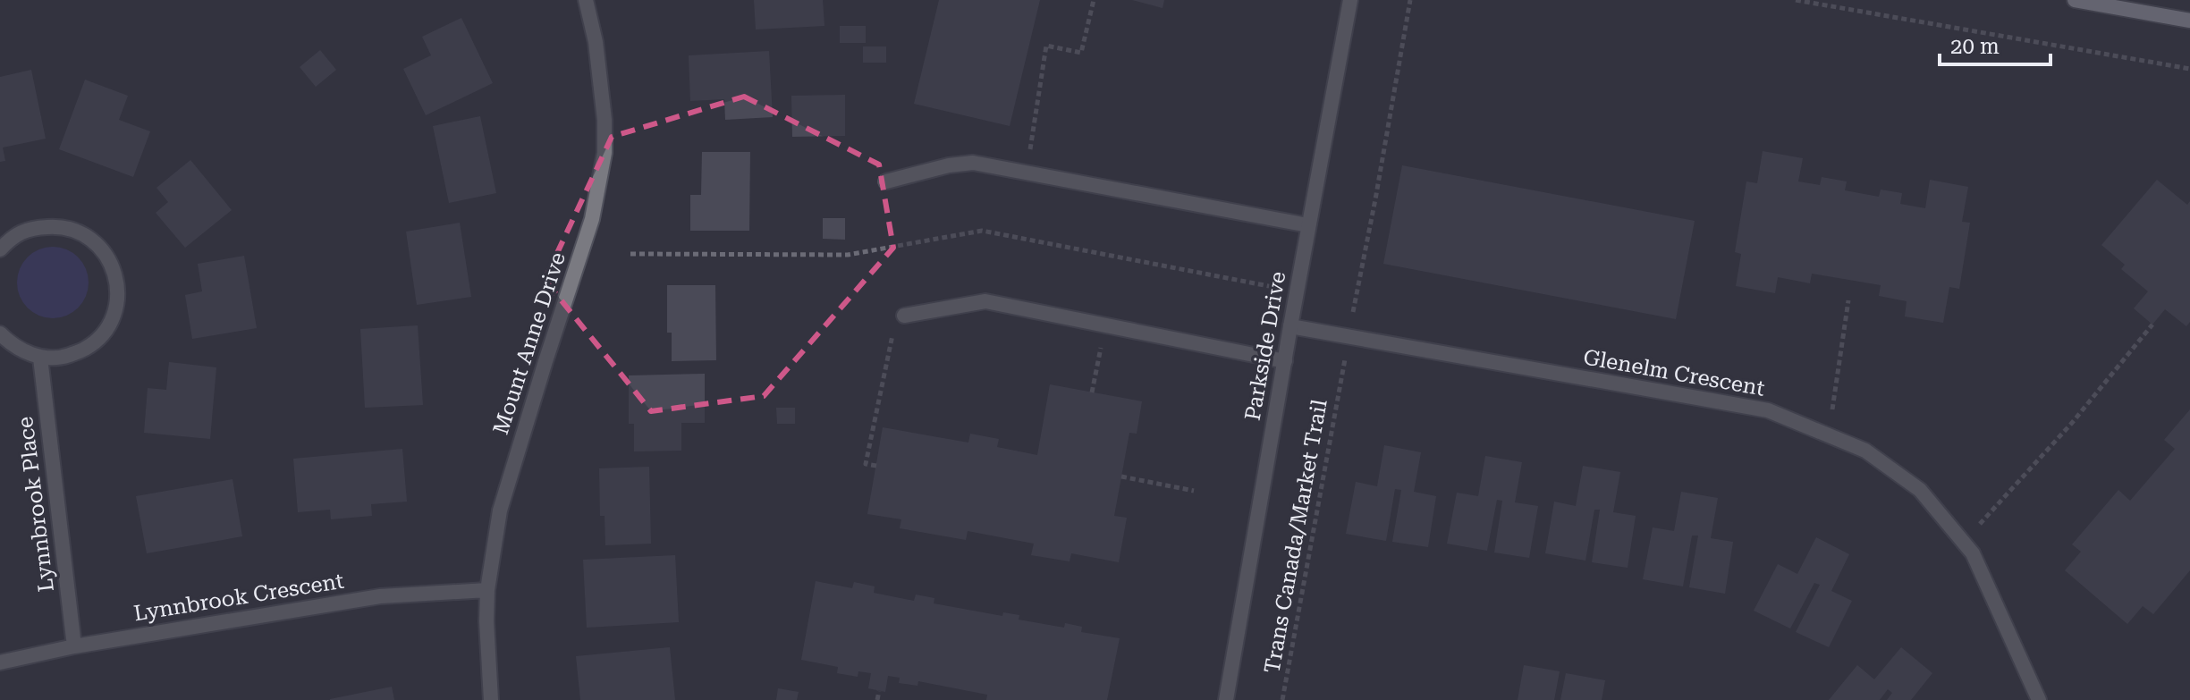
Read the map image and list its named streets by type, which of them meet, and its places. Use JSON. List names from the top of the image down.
{
  "streets": {
    "street": [
      "Mount Anne Drive",
      "Parkside Drive",
      "Glenelm Crescent",
      "Lynnbrook Place",
      "Lynnbrook Crescent"
    ],
    "path": ["Trans Canada/Market Trail"]
  },
  "crossings": [
    ["Mount Anne Drive", "Lynnbrook Crescent"],
    ["Parkside Drive", "Glenelm Crescent"],
    ["Lynnbrook Place", "Lynnbrook Crescent"]
  ],
  "scale_bar": "20 m"
}
